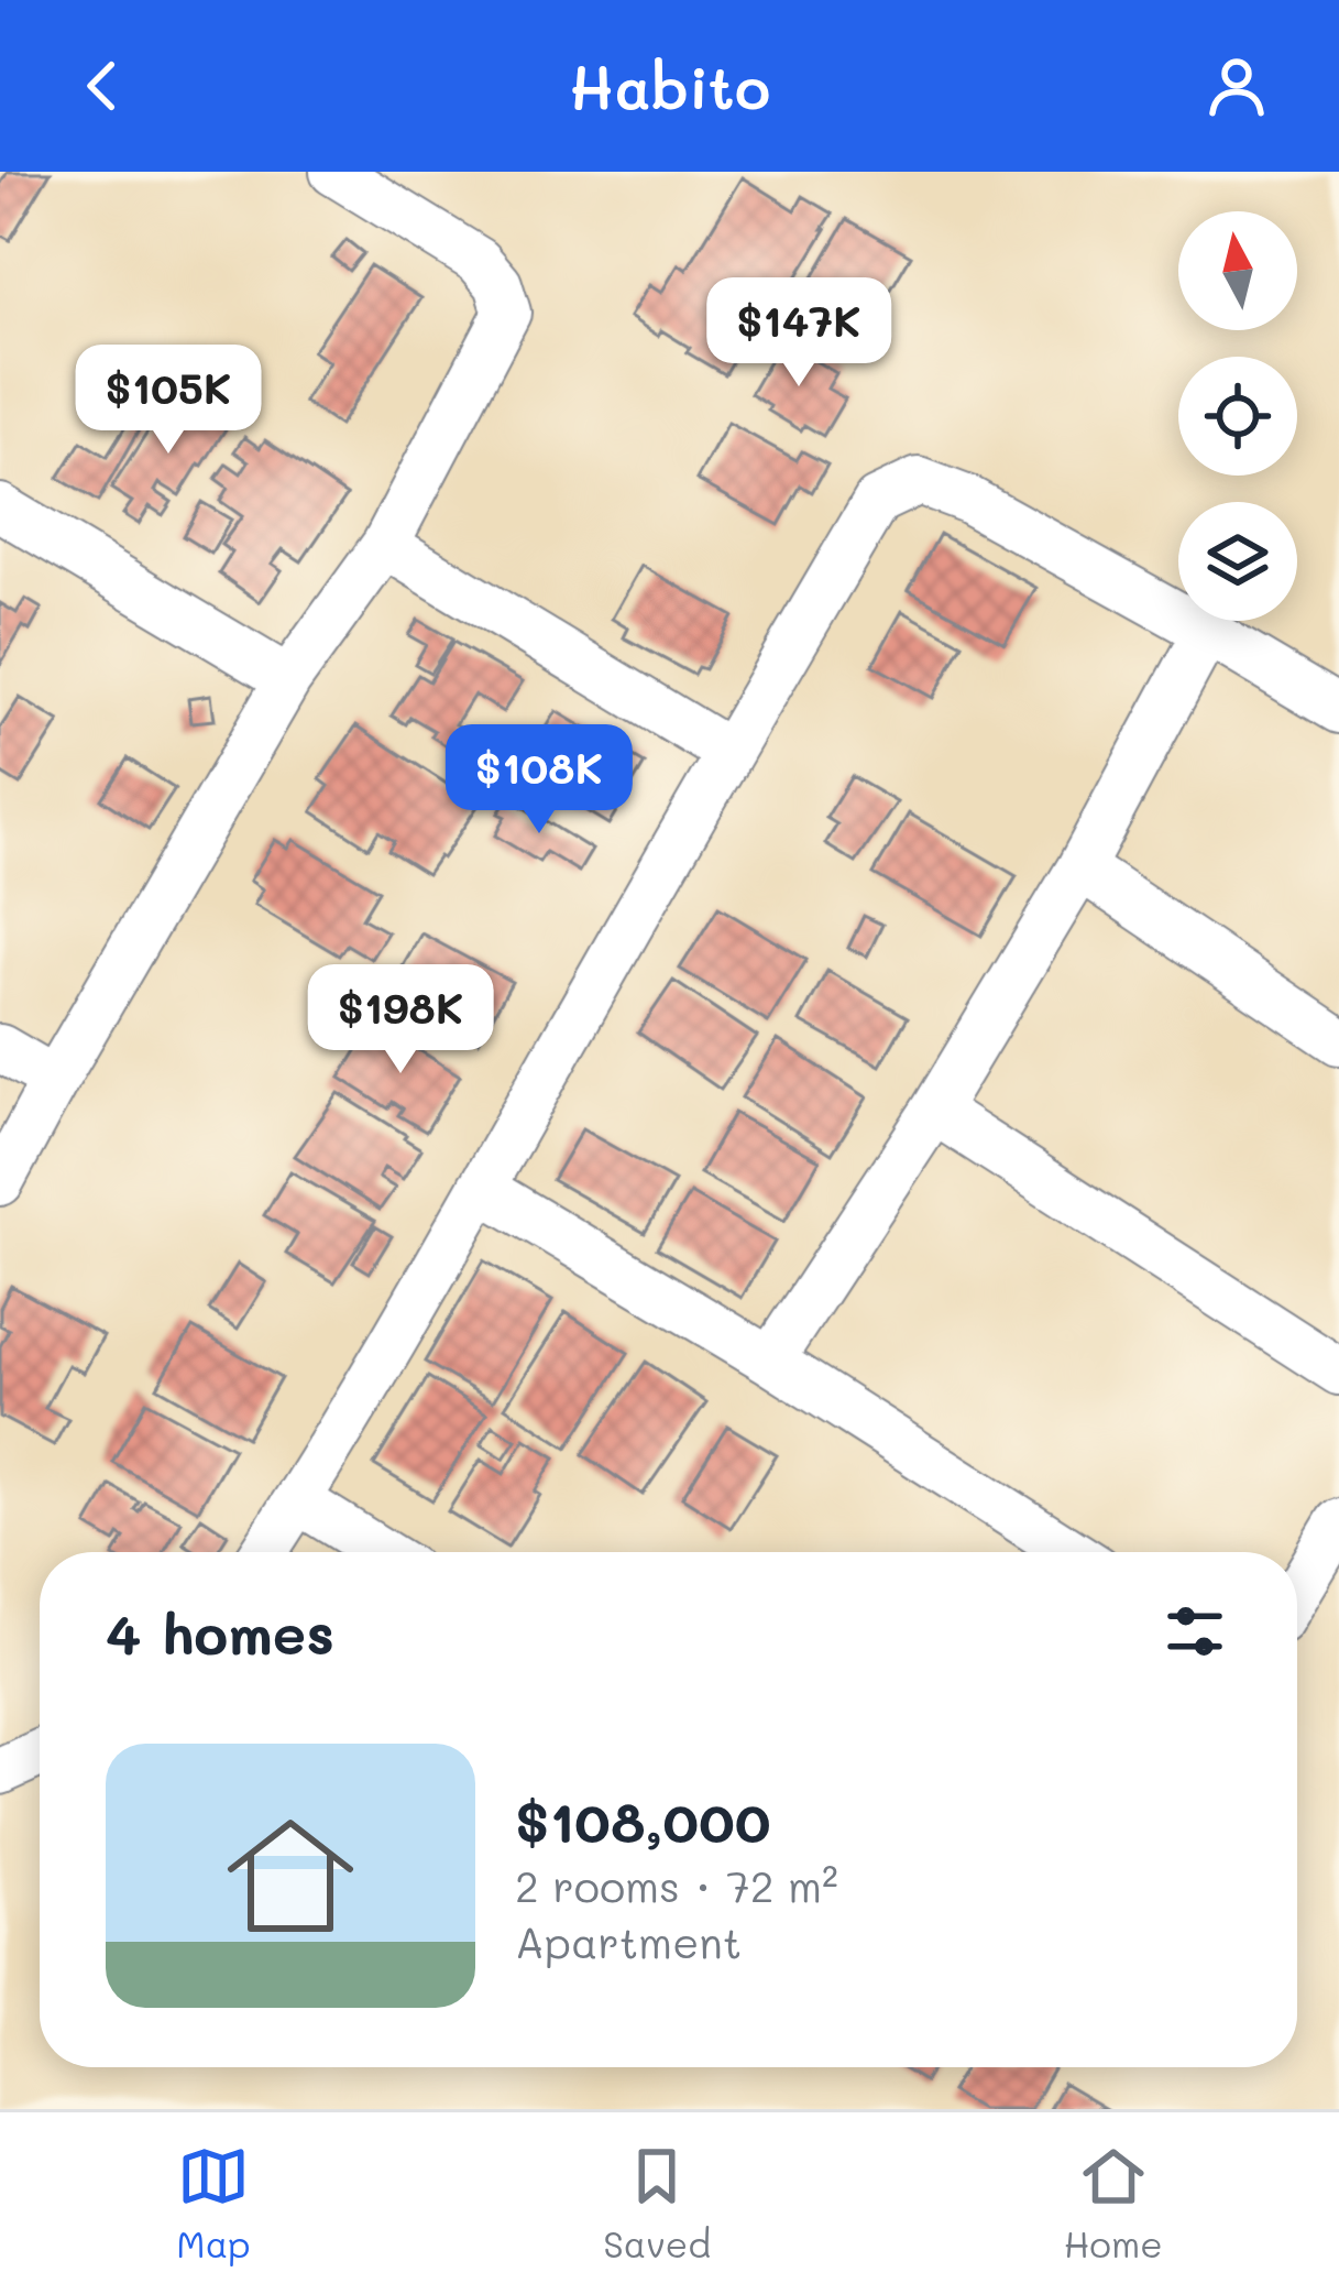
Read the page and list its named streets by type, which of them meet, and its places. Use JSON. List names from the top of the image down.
{
  "north": "top",
  "page": {
    "header": "Habito",
    "price": [
      "$147K",
      "$105K",
      "$108K",
      "$198K"
    ],
    "heading": "4 homes",
    "list": [
      {
        "name": "$108,000",
        "note": "2 rooms · 72 m² · Apartment"
      }
    ],
    "tabs": ["Map", "Saved", "Home"]
  }
}
